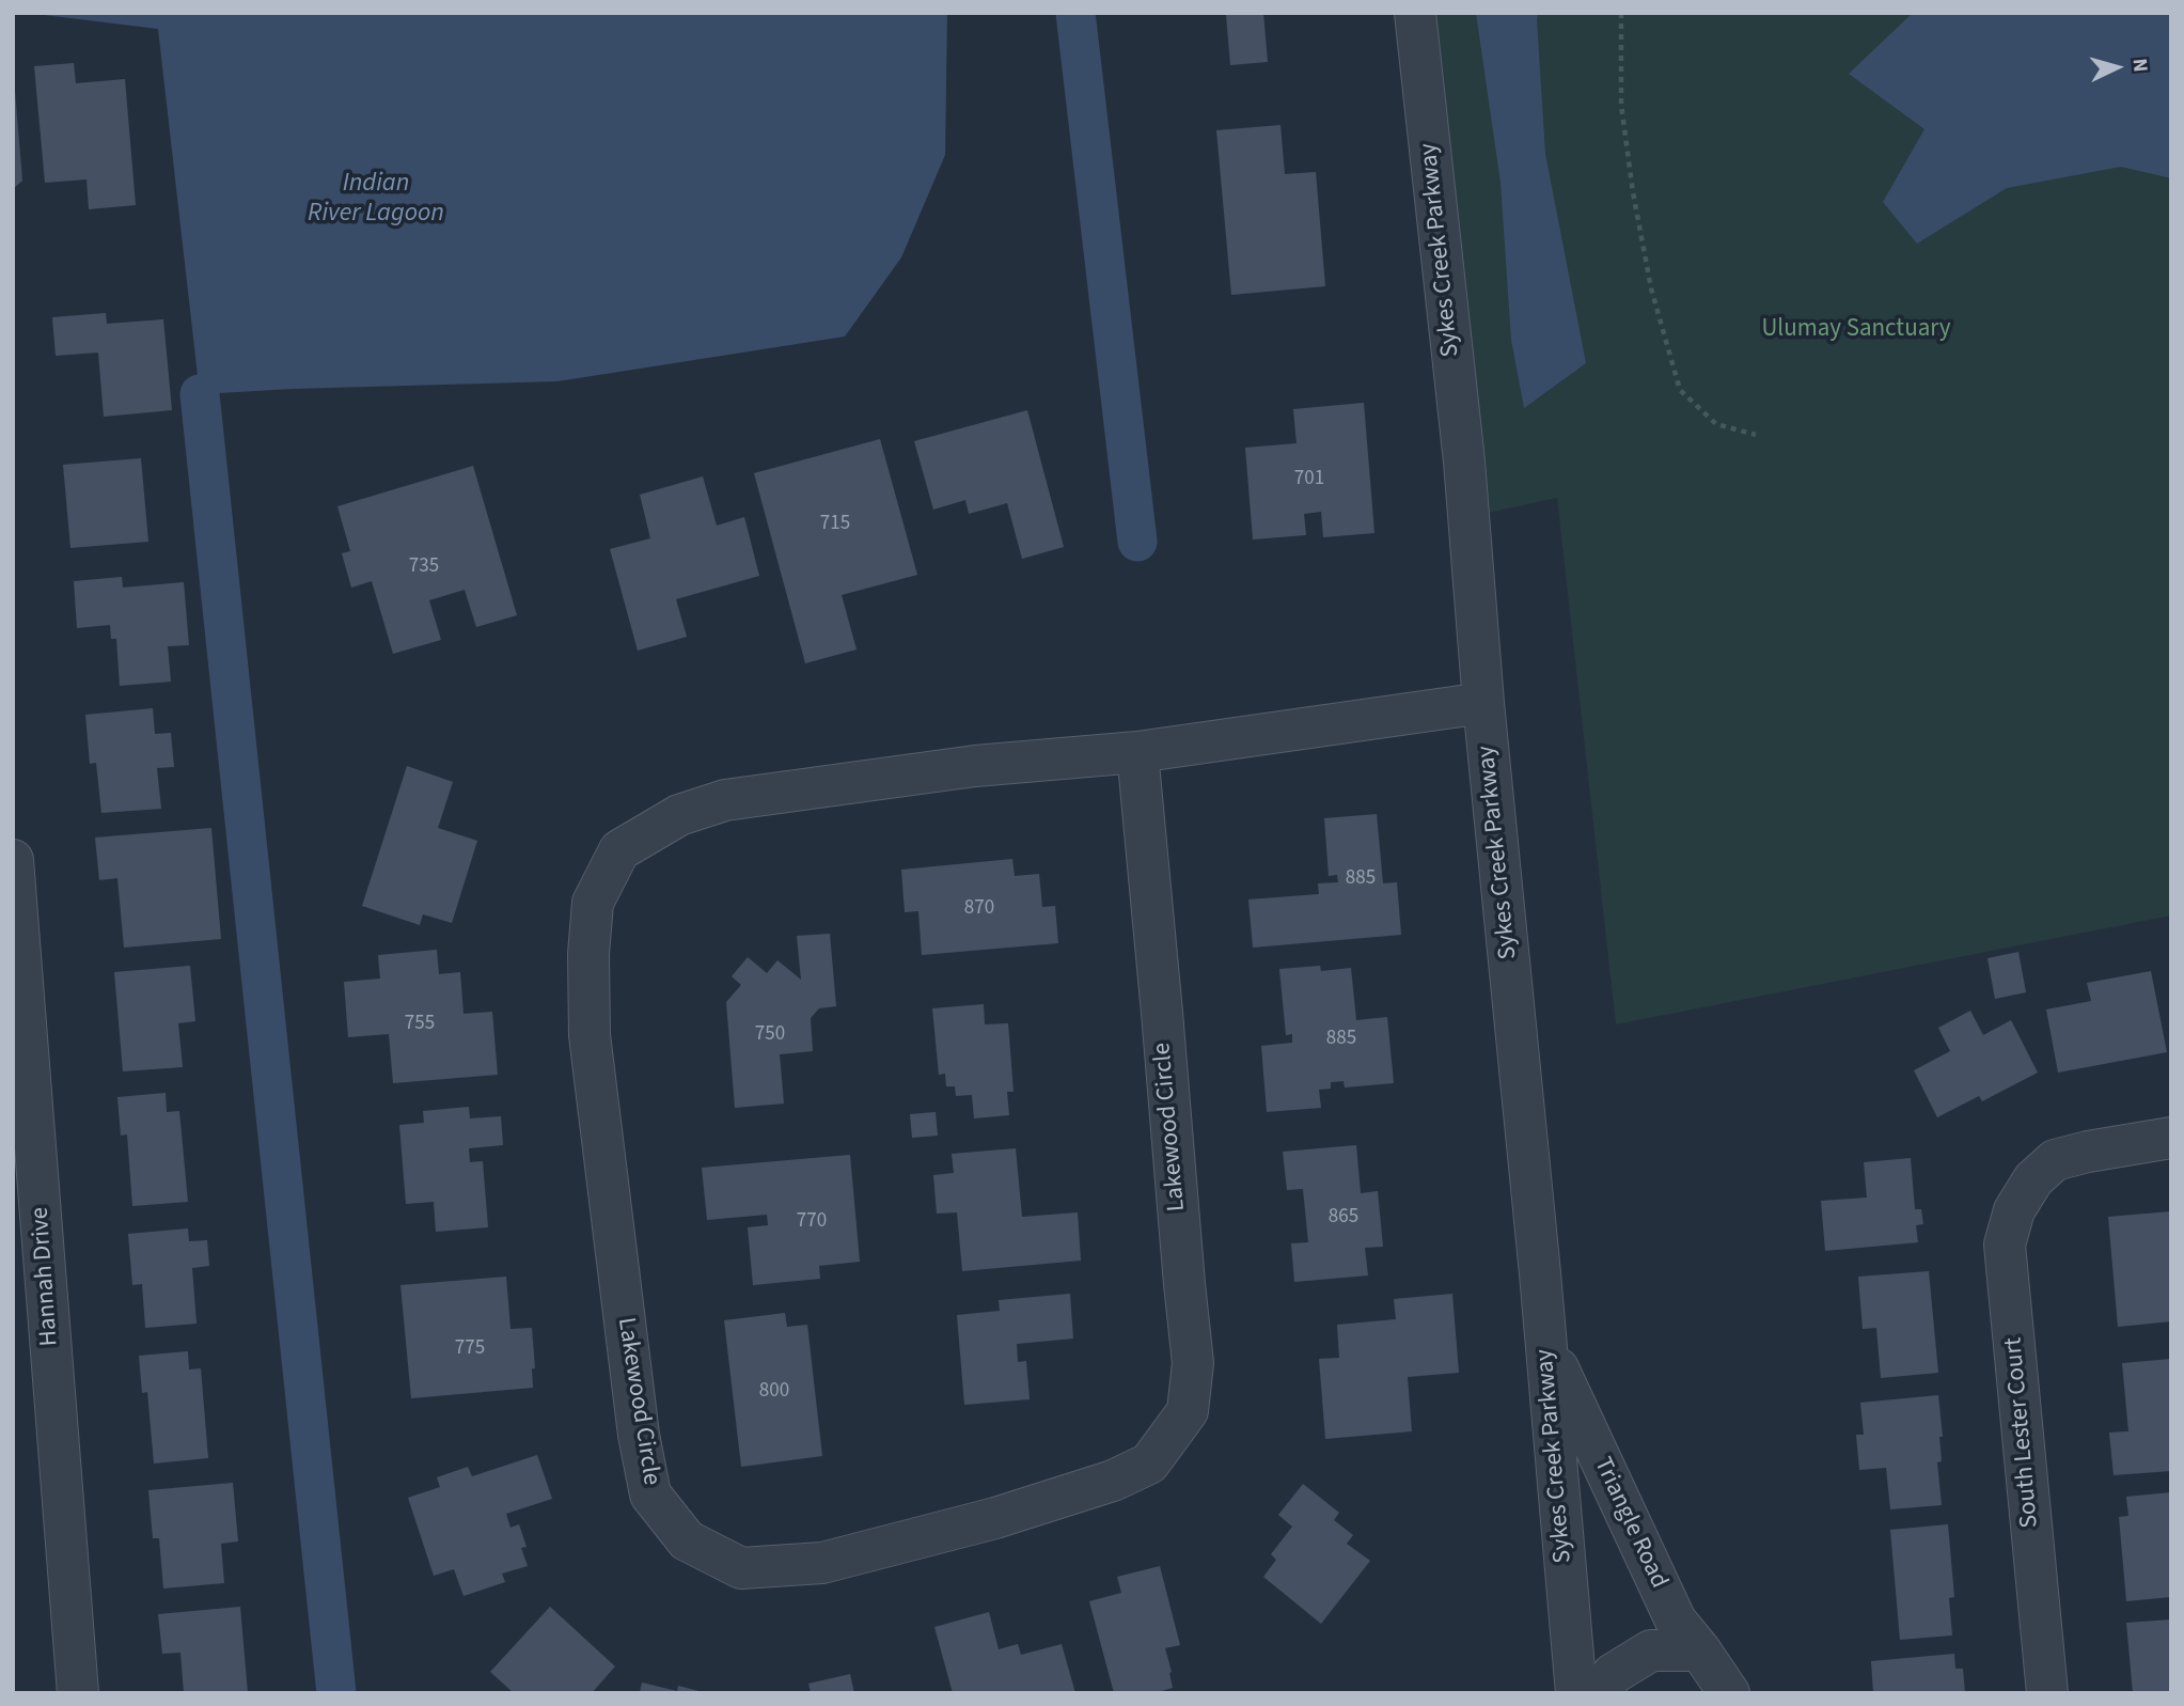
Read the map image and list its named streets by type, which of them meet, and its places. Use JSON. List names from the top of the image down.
{
  "streets": {
    "street": [
      "Sykes Creek Parkway",
      "Lakewood Circle",
      "Hannah Drive",
      "South Lester Court",
      "Triangle Road"
    ]
  },
  "crossings": [
    ["Sykes Creek Parkway", "Lakewood Circle"],
    ["Sykes Creek Parkway", "Triangle Road"]
  ],
  "water": ["Indian River Lagoon"],
  "parks": ["Ulumay Sanctuary"],
  "house_numbers": [
    "701",
    "715",
    "735",
    "885",
    "870",
    "755",
    "750",
    "885",
    "865",
    "770",
    "775",
    "800"
  ],
  "north": "right"
}
